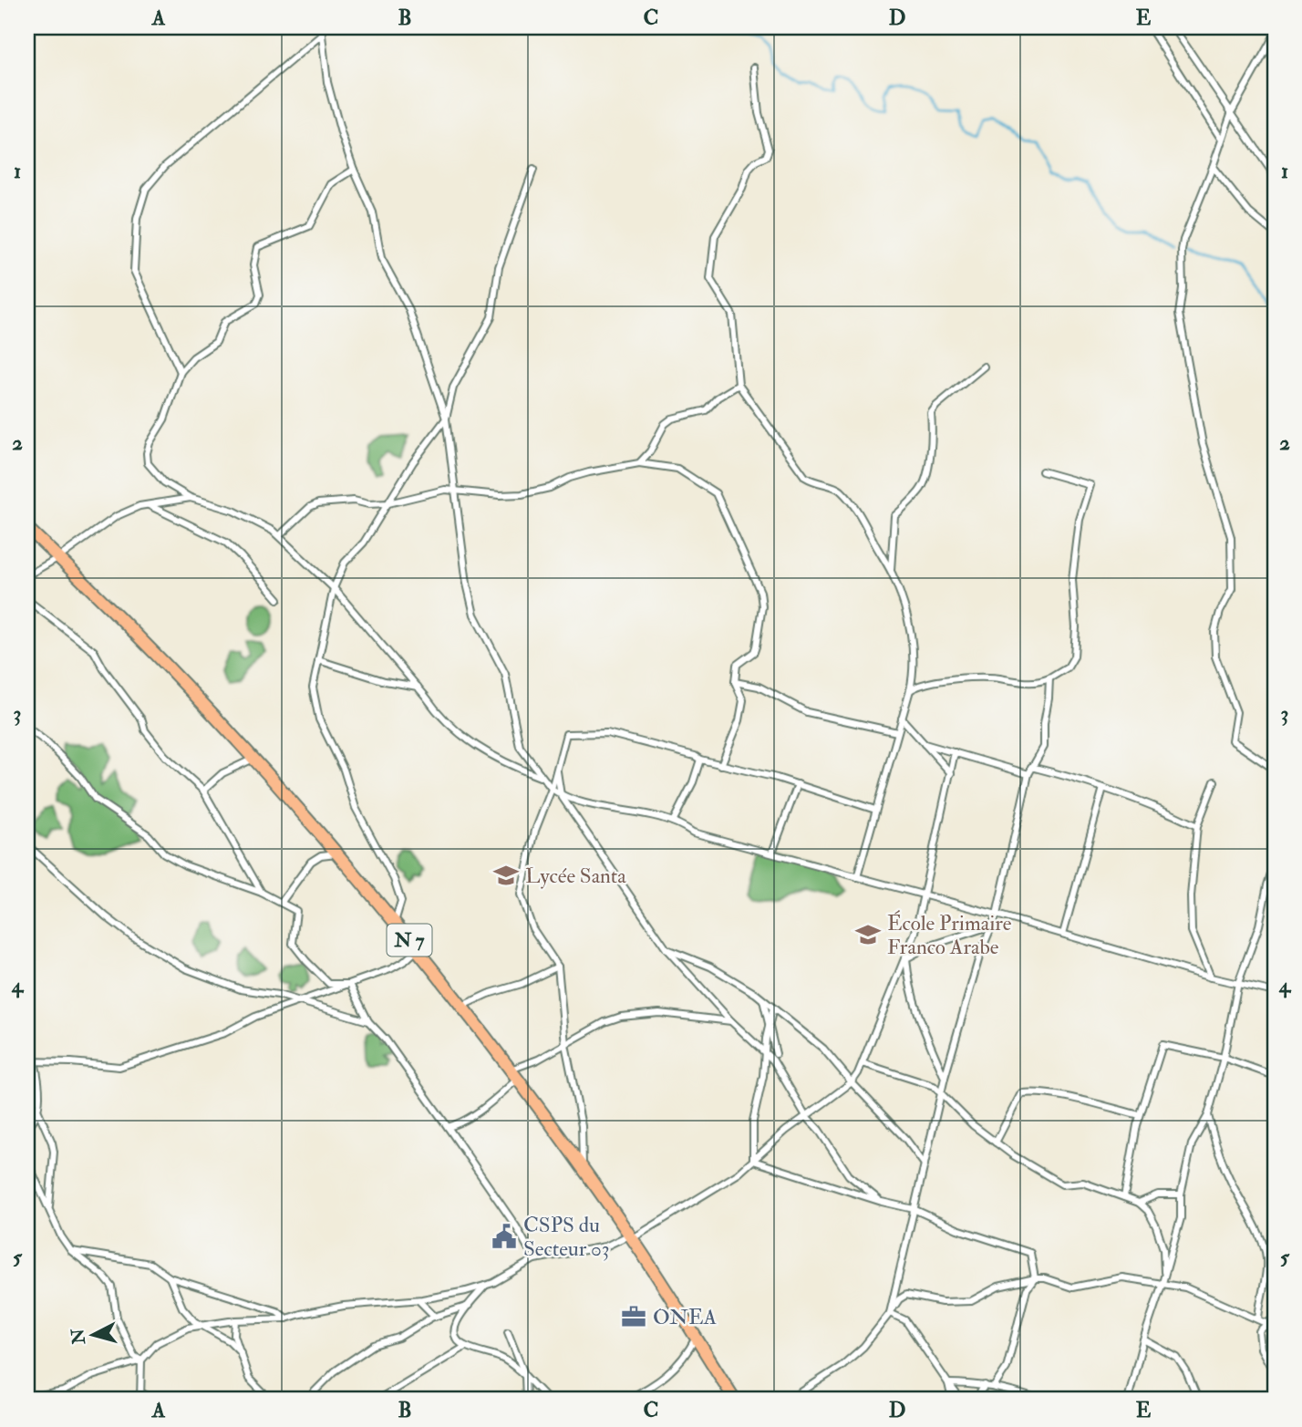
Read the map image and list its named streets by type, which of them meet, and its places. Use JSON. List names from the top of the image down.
{
  "streets": {
    "highway": ["N 7"]
  },
  "places": {
    "school or university": ["Lycée Santa", "École Primaire Franco Arabe"],
    "public building": ["CSPS du Secteur 03"],
    "office": ["ONEA"]
  },
  "north": "left",
  "grid": {
    "columns": [
      "A",
      "B",
      "C",
      "D",
      "E"
    ],
    "rows": [
      "1",
      "2",
      "3",
      "4",
      "5"
    ]
  }
}
